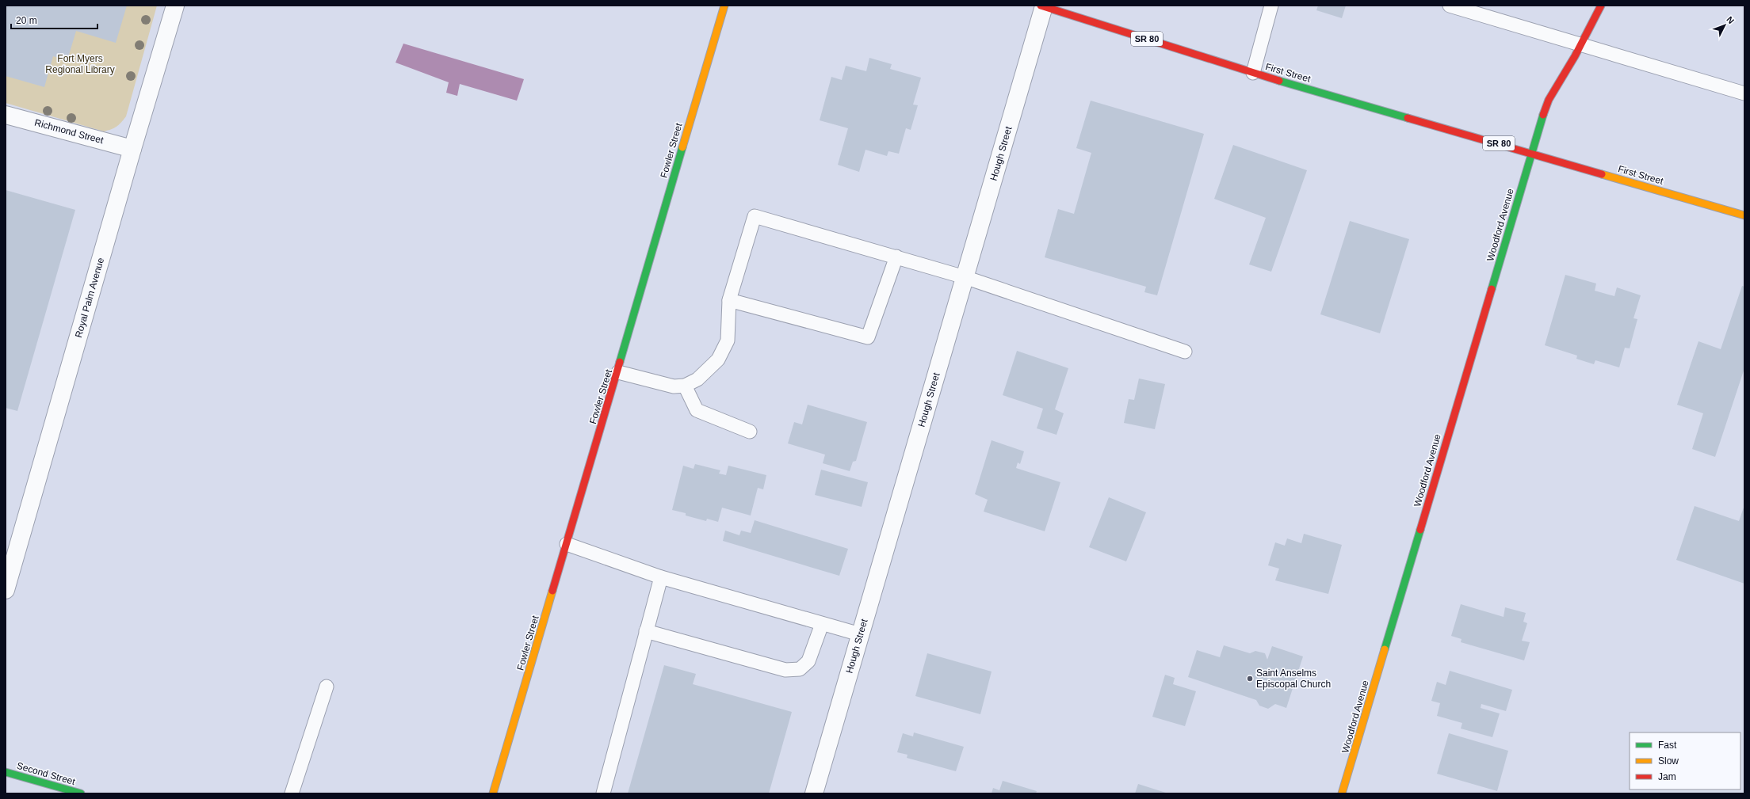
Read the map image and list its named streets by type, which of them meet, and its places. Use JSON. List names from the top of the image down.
{
  "streets": {
    "main road": [
      "SR 80",
      "First Street",
      "Fowler Street",
      "Woodford Avenue",
      "Second Street"
    ],
    "street": ["Richmond Street", "Hough Street", "Royal Palm Avenue"]
  },
  "crossings": [
    ["First Street", "Hough Street"],
    ["First Street", "Woodford Avenue"],
    ["Richmond Street", "Royal Palm Avenue"]
  ],
  "parks": ["Fort Myers Regional Library"],
  "places": ["Saint Anselms Episcopal Church"],
  "legend": ["Fast", "Slow", "Jam"],
  "scale_bar": "20 m",
  "north": "top right"
}
